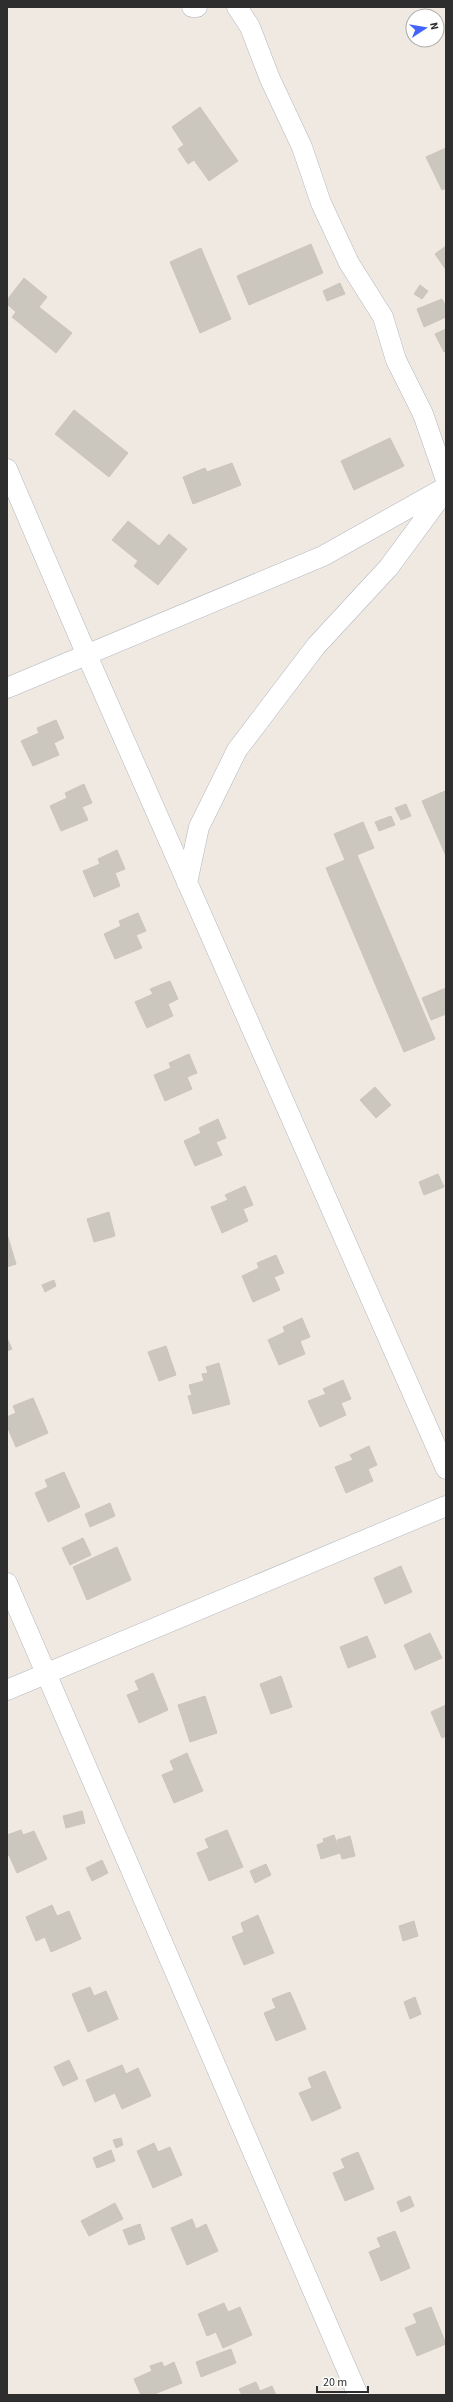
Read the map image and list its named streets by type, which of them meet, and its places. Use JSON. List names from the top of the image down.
{
  "scale_bar": "20 m",
  "north": "right"
}
